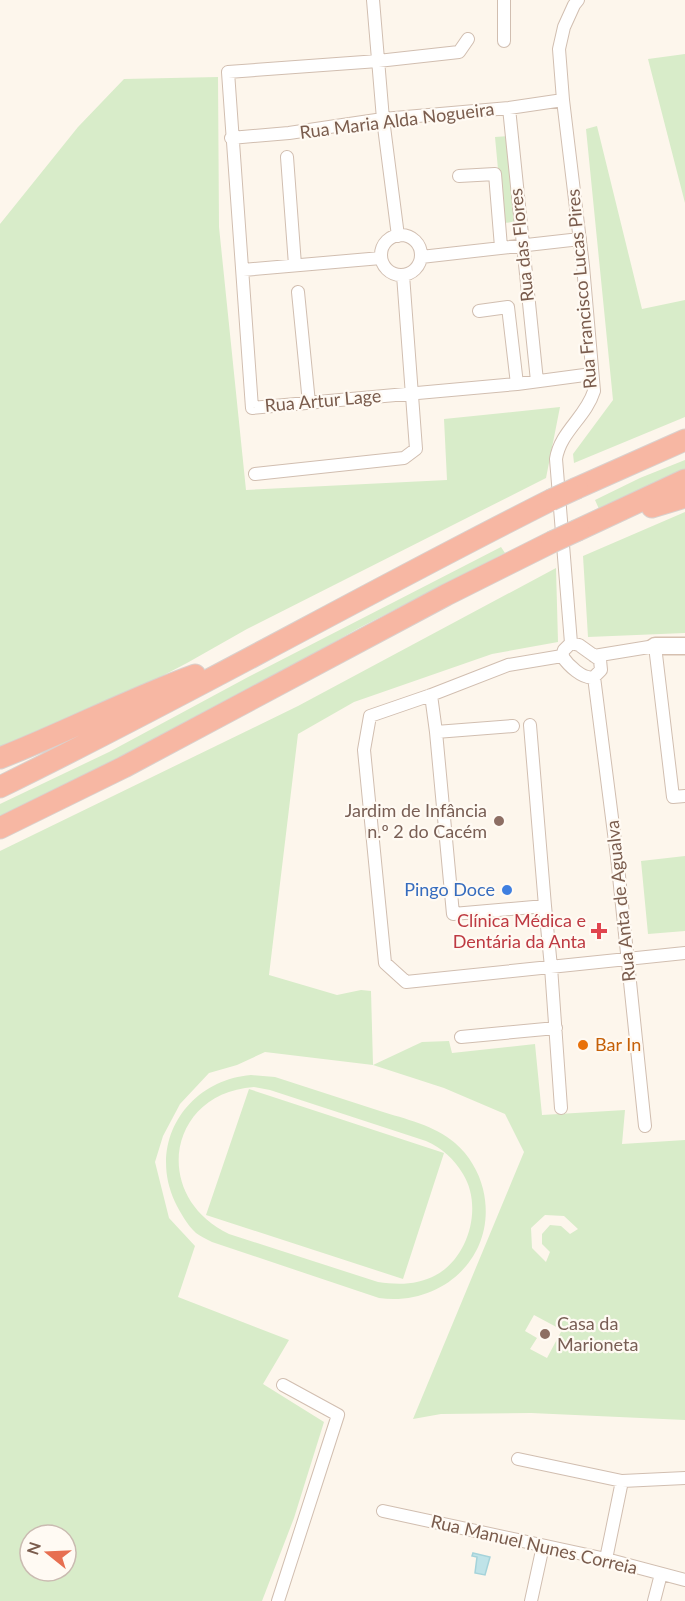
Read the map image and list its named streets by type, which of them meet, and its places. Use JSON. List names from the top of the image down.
{
  "streets": {
    "street": [
      "Rua Maria Alda Nogueira",
      "Rua das Flores",
      "Rua Francisco Lucas Pires",
      "Rua Artur Lage",
      "Rua Anta de Agualva",
      "Rua Manuel Nunes Correia"
    ]
  },
  "crossings": [
    ["Rua Maria Alda Nogueira", "Rua das Flores"],
    ["Rua Maria Alda Nogueira", "Rua Francisco Lucas Pires"],
    ["Rua Maria Alda Nogueira", "Rua Artur Lage"],
    ["Rua das Flores", "Rua Artur Lage"],
    ["Rua Francisco Lucas Pires", "Rua Artur Lage"]
  ],
  "places": {
    "other": [
      "Jardim de Infância n.º 2 do Cacém",
      "Pingo Doce",
      "Bar In",
      "Casa da Marioneta"
    ],
    "health": ["Clínica Médica e Dentária da Anta"]
  },
  "north": "left"
}
